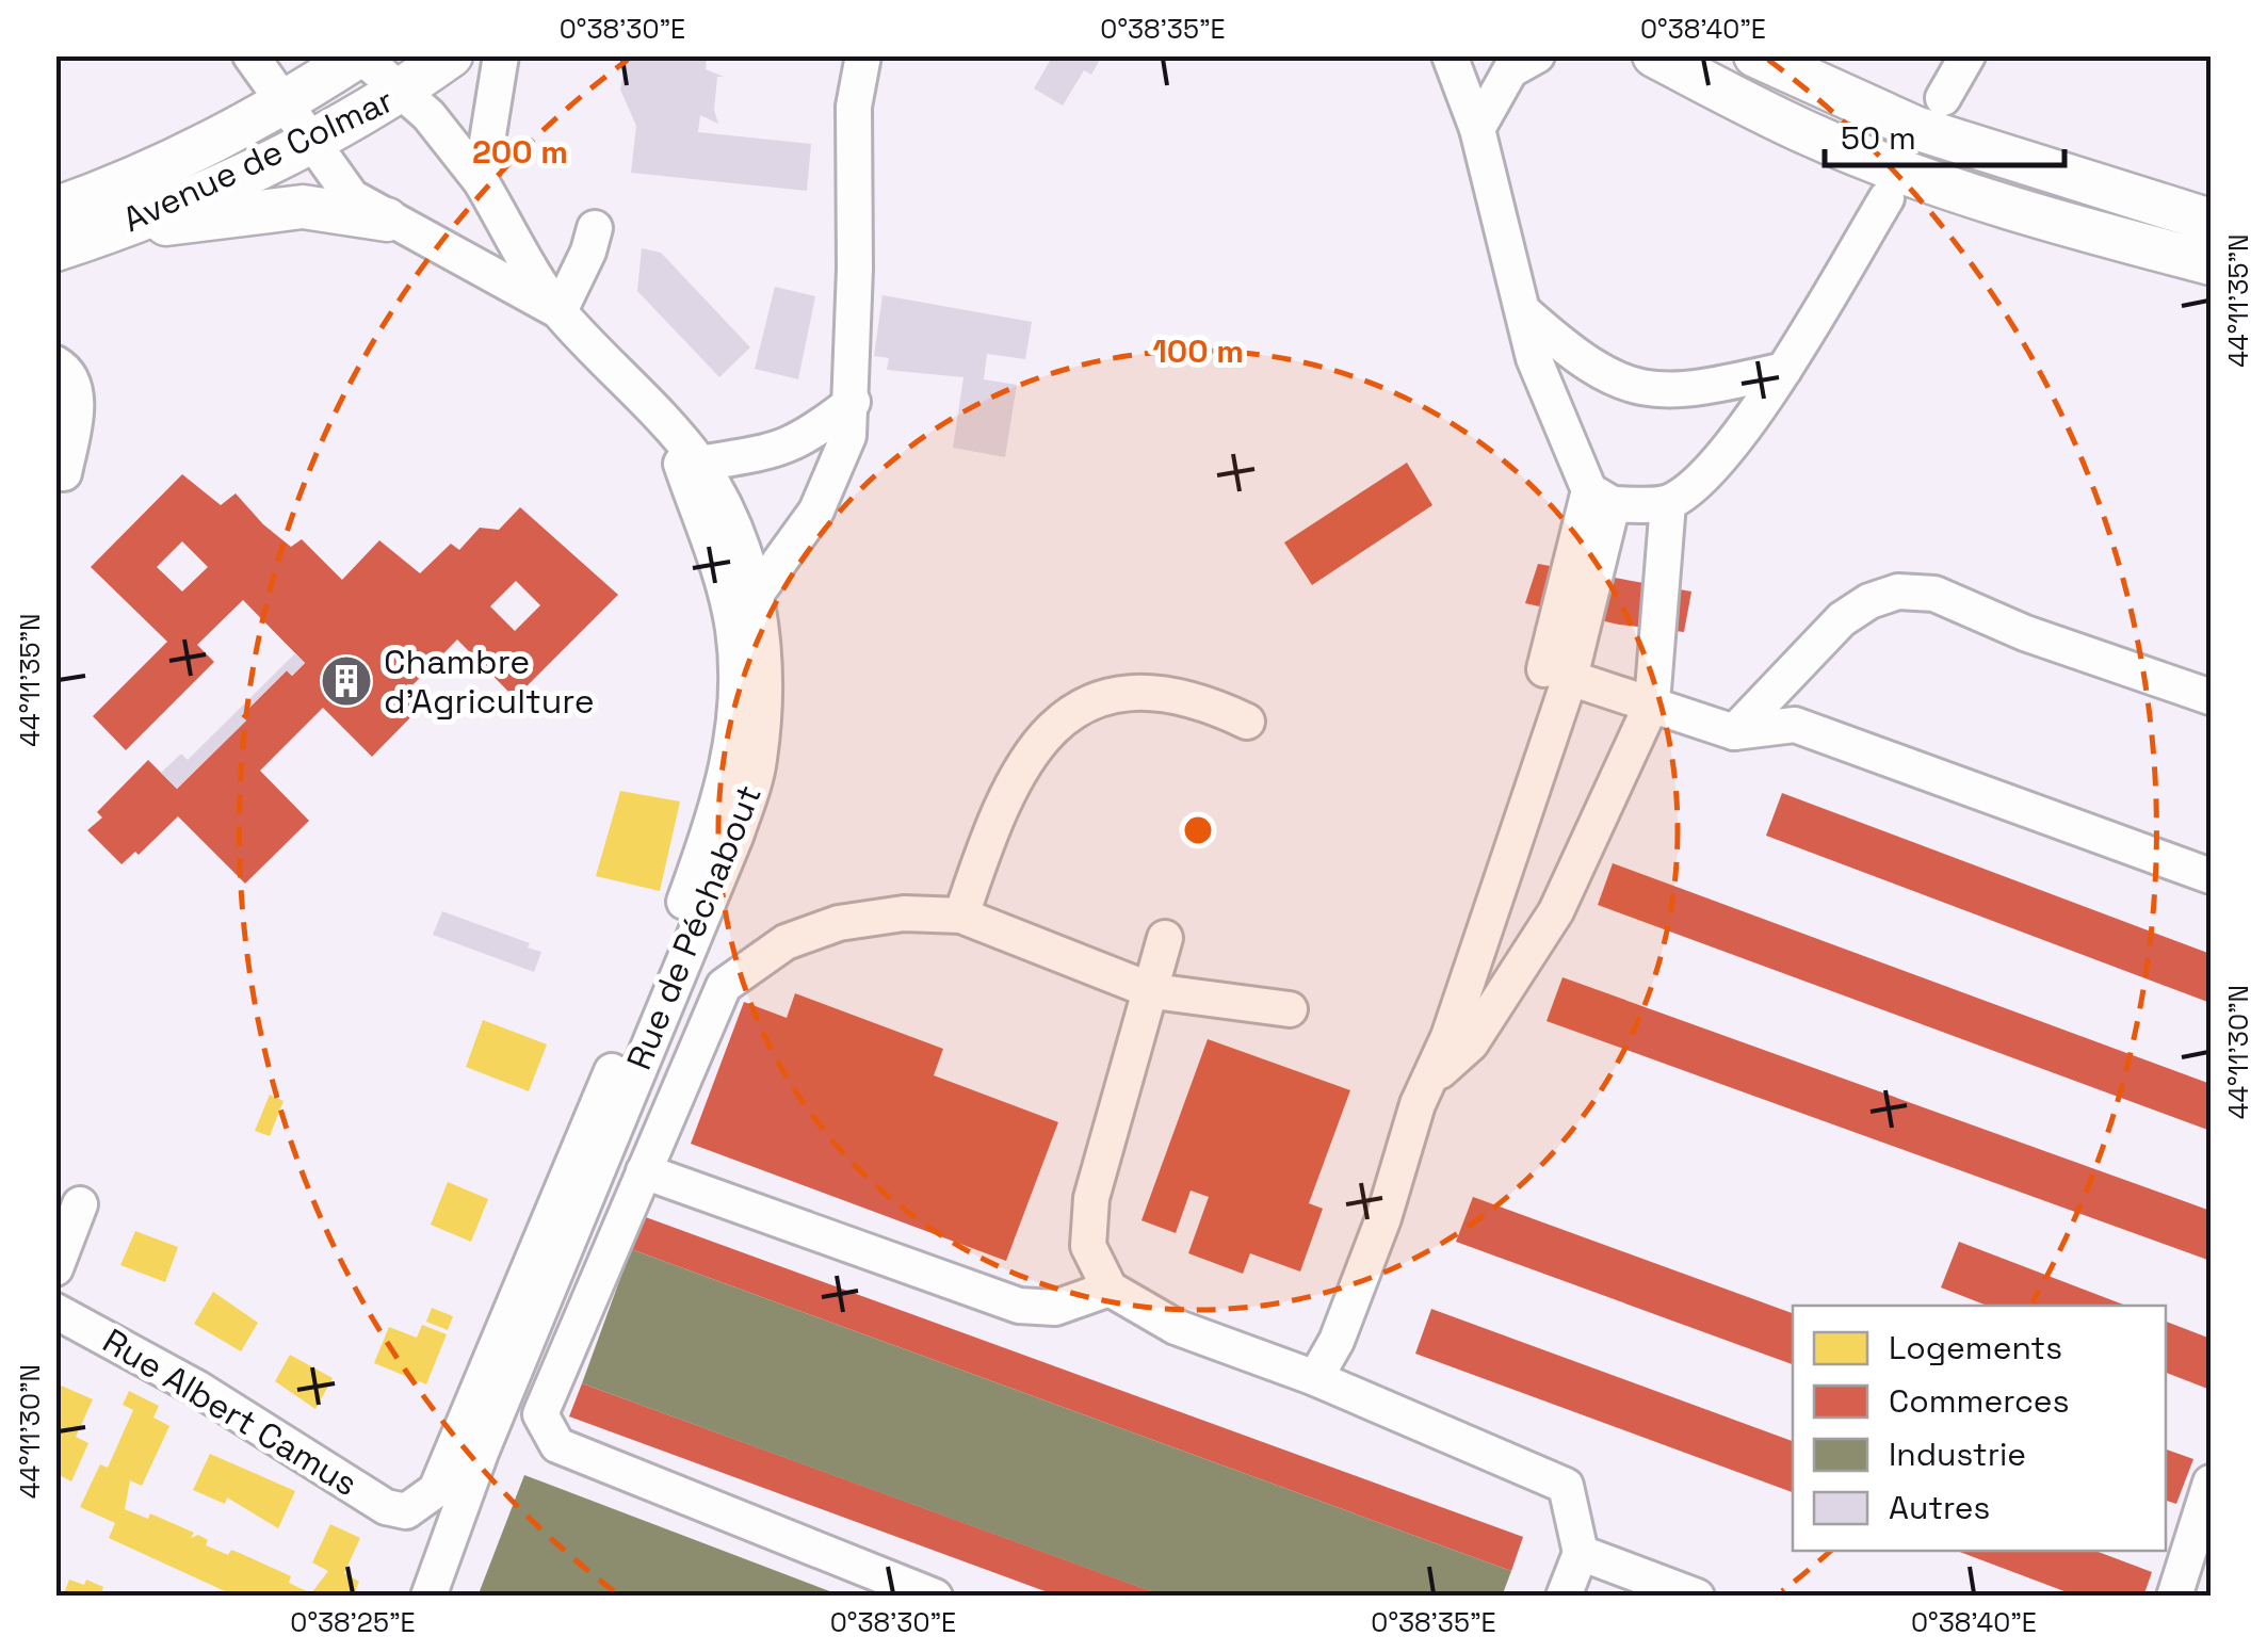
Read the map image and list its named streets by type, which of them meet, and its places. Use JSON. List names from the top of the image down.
{
  "streets": {
    "main road": ["Avenue de Colmar"],
    "street": ["Rue de Péchabout", "Rue Albert Camus"]
  },
  "crossings": [
    ["Avenue de Colmar", "Rue de Péchabout"],
    ["Rue de Péchabout", "Rue Albert Camus"]
  ],
  "places": {
    "building": ["Chambre d'Agriculture"]
  },
  "legend": [
    "Logements",
    "Commerces",
    "Industrie",
    "Autres"
  ],
  "scale_bar": "50 m",
  "coordinates": [
    "0°38'30\"E",
    "0°38'35\"E",
    "0°38'40\"E",
    "44°11'35\"N",
    "44°11'30\"N",
    "0°38'25\"E"
  ],
  "rings": ["200 m", "100 m"]
}
